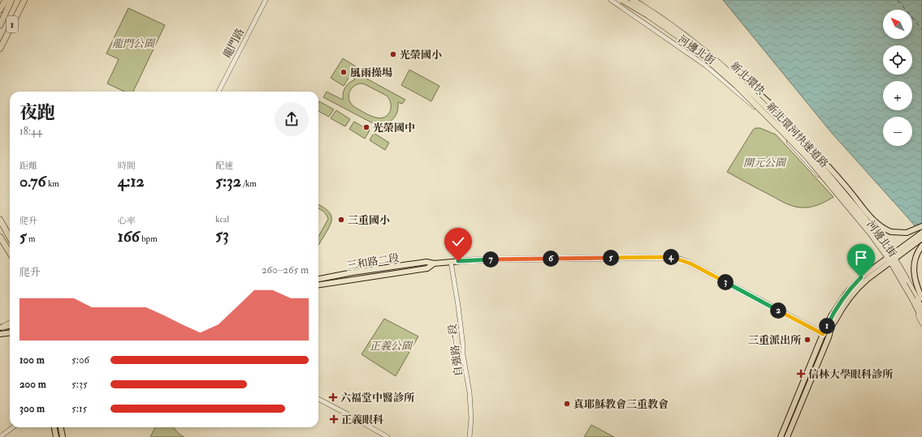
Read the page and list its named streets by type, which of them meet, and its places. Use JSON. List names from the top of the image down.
{
  "streets": {
    "highway": ["1", "新北環快", "新北環河快速道路"],
    "main road": ["三和路二段"],
    "street": ["龍門路", "河邊北街", "自強路一段"]
  },
  "crossings": [
    ["三和路二段", "自強路一段"]
  ],
  "parks": ["龍門公園", "開元公園", "正義公園"],
  "places": {
    "other": [
      "光榮國小",
      "風雨操場",
      "光榮國中",
      "三重國小",
      "三重派出所",
      "真耶穌教會三重教會"
    ],
    "health": ["信林大學眼科診所", "六福堂中醫診所", "正義眼科"]
  },
  "north": "top left",
  "page": {
    "map_buttons": ["+", "−"],
    "heading": ["夜跑", "18:44"],
    "stats": [
      ["距離", "0.76 km"],
      ["時間", "4:12"],
      ["配速", "5:32 /km"],
      ["爬升", "5 m"],
      ["心率", "166 bpm"],
      ["kcal", "53"]
    ],
    "pins": [
      "4",
      "5",
      "6",
      "7",
      "3",
      "2",
      "1"
    ],
    "chart": ["爬升", "260–265 m"],
    "list": [
      {
        "name": "100 m",
        "note": "5:06"
      },
      {
        "name": "200 m",
        "note": "5:35"
      },
      {
        "name": "300 m",
        "note": "5:15"
      }
    ]
  }
}
